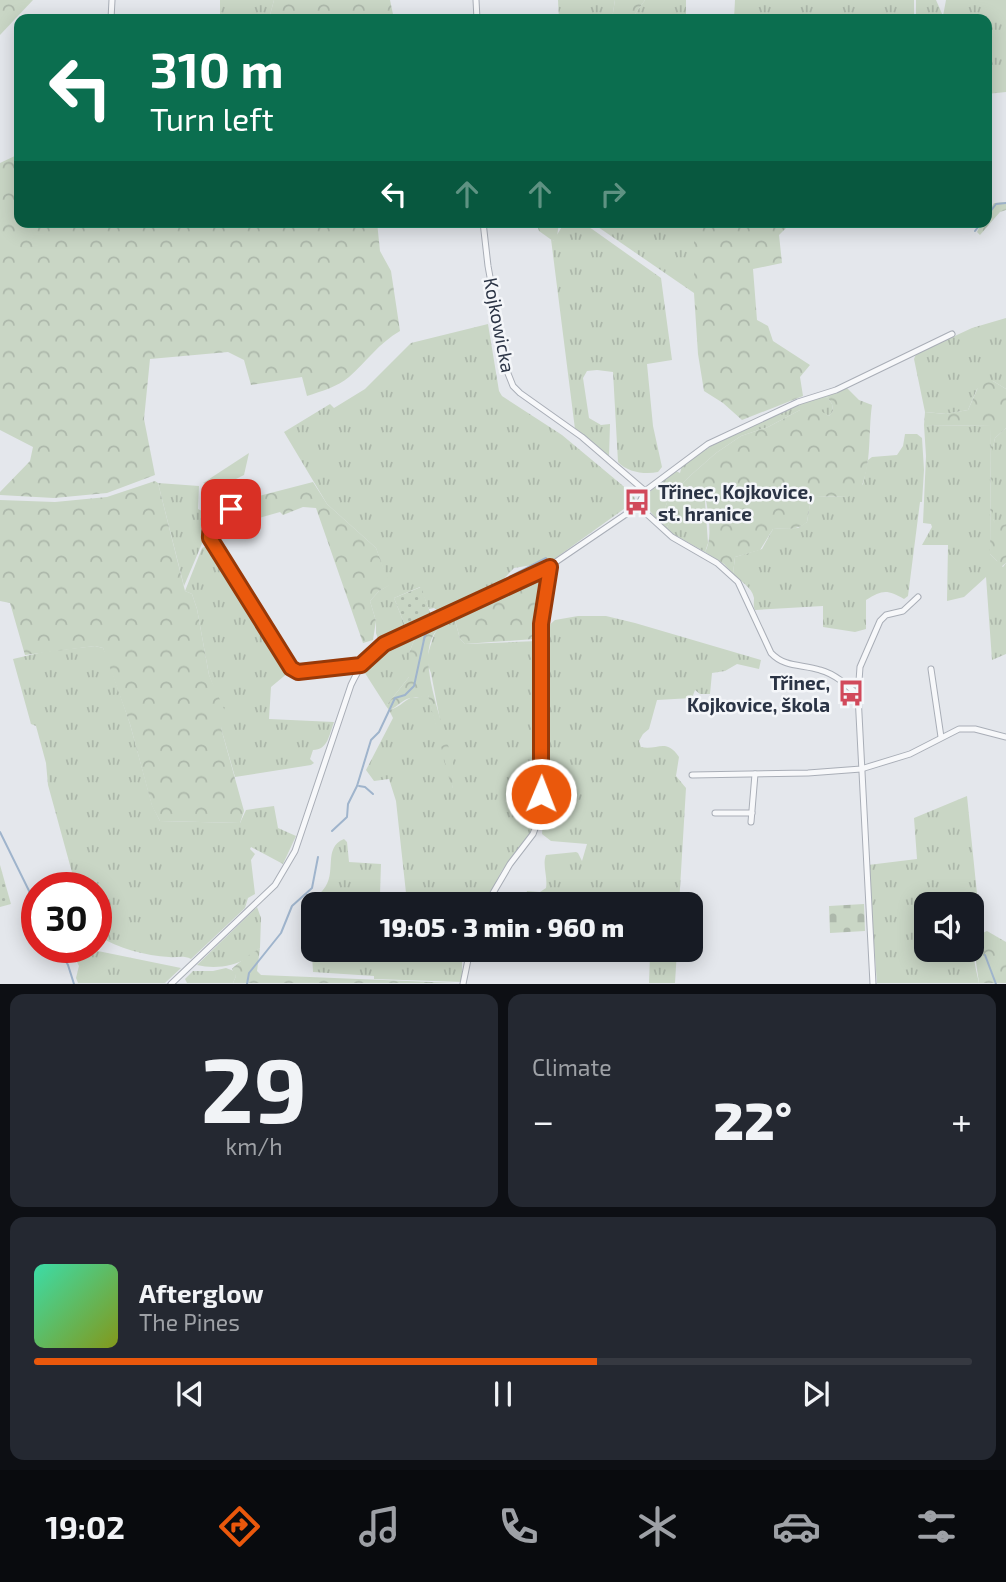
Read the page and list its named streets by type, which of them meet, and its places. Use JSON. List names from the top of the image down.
{
  "streets": {
    "street": ["Kojkowicka"]
  },
  "places": {
    "bus stop": ["Třinec, Kojkovice, st. hranice", "Třinec, Kojkovice, škola"]
  },
  "page": {
    "turn": ["310 m", "Turn left"],
    "limit": "30",
    "trip": "19:05 · 3 min · 960 m",
    "tile": [
      ["29", "km/h"],
      "Climate"
    ],
    "heat": ["−", "22°", "+"],
    "song": ["Afterglow", "The Pines"],
    "tabs": "19:02"
  }
}
